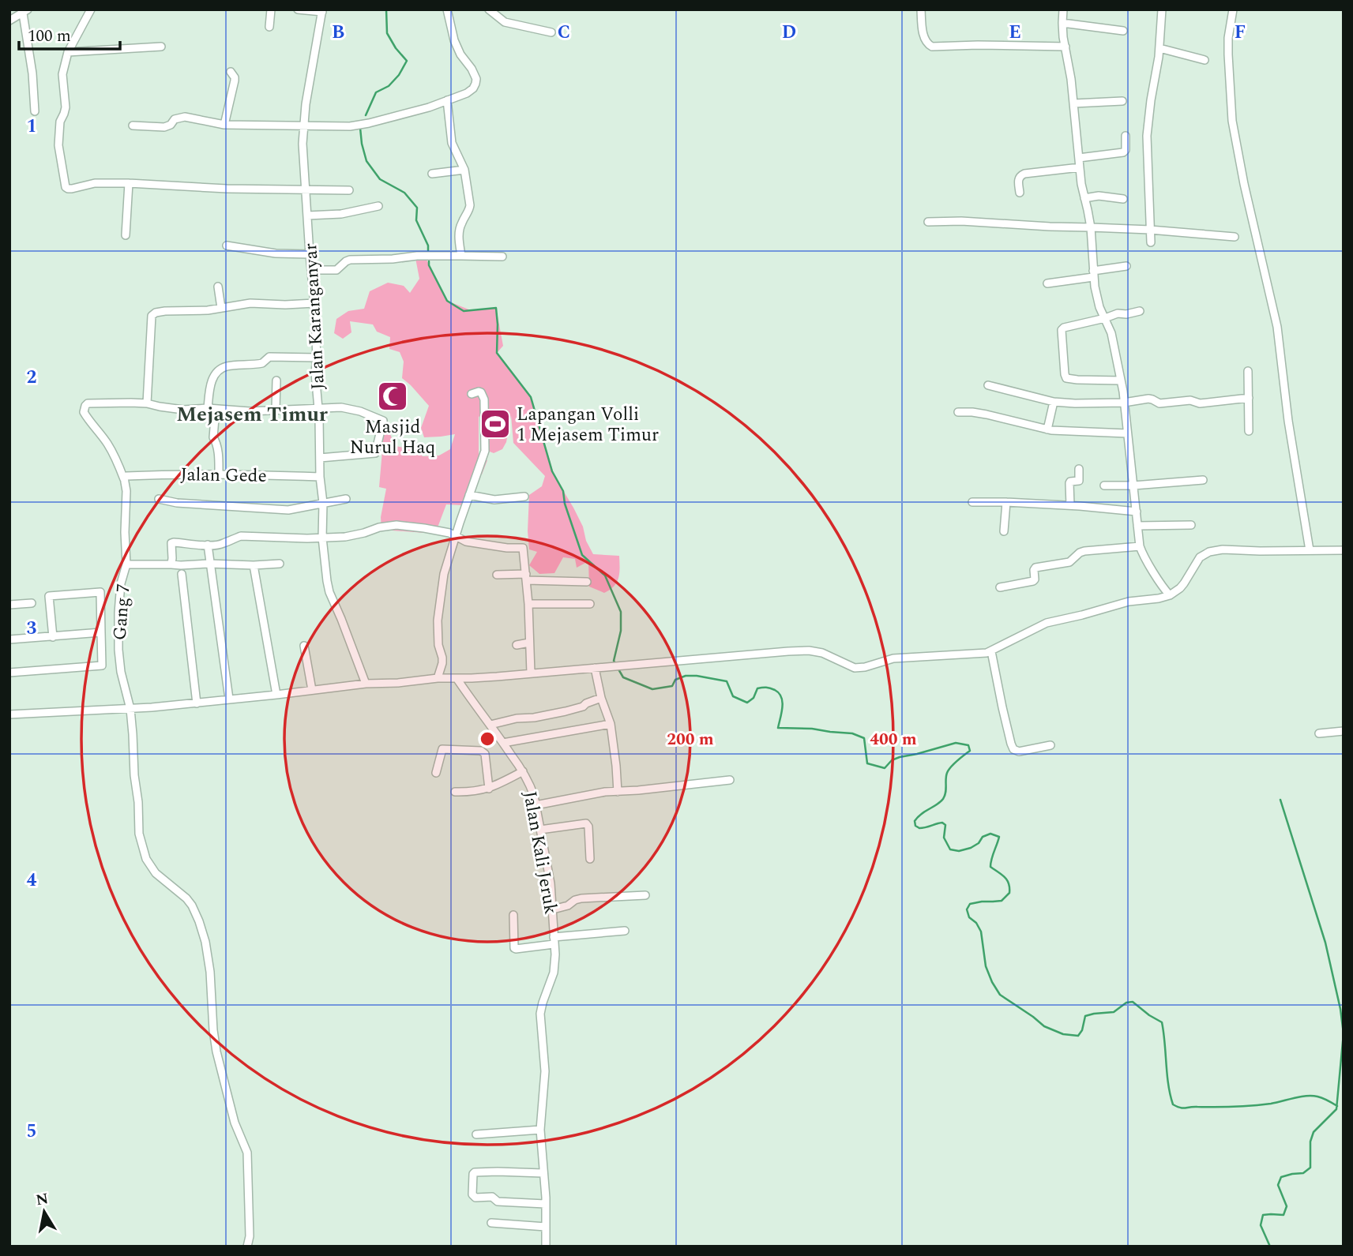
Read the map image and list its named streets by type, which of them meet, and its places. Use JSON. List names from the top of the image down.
{
  "streets": {
    "street": [
      "Jalan Karanganyar",
      "Jalan Gede",
      "Gang 7",
      "Jalan Kali Jeruk"
    ]
  },
  "crossings": [
    ["Jalan Karanganyar", "Jalan Gede"]
  ],
  "districts": ["Mejasem Timur"],
  "places": {
    "mosque": ["Masjid Nurul Haq"],
    "sports": ["Lapangan Volli 1 Mejasem Timur"]
  },
  "scale_bar": "100 m",
  "north": "top",
  "grid": {
    "columns": [
      "B",
      "C",
      "D",
      "E",
      "F"
    ],
    "rows": [
      "1",
      "2",
      "3",
      "4",
      "5"
    ]
  },
  "rings": ["200 m", "400 m"]
}
